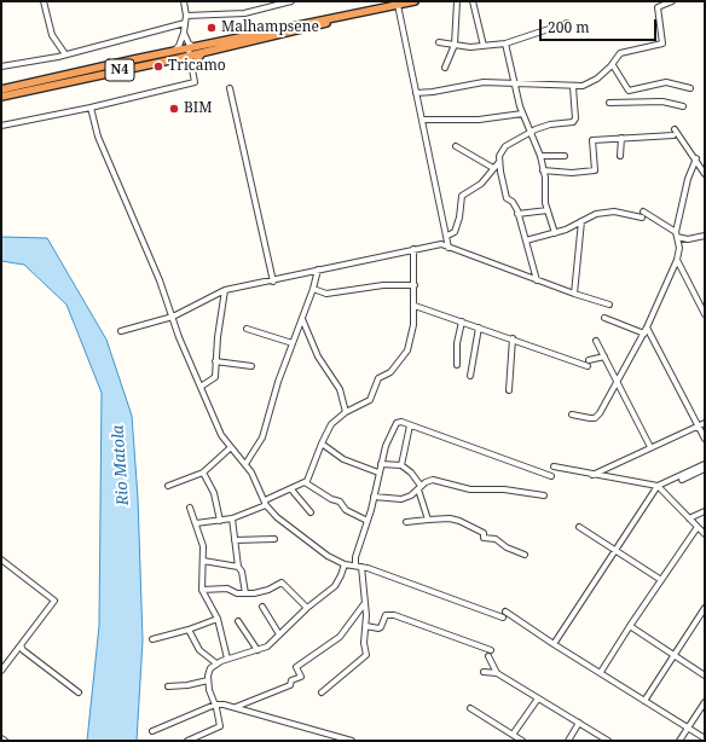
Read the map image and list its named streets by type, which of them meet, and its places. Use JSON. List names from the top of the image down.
{
  "streets": {
    "highway": ["N4"]
  },
  "water": ["Rio Matola"],
  "places": ["Malhampsene", "Tricamo", "BIM"],
  "scale_bar": "200 m"
}
